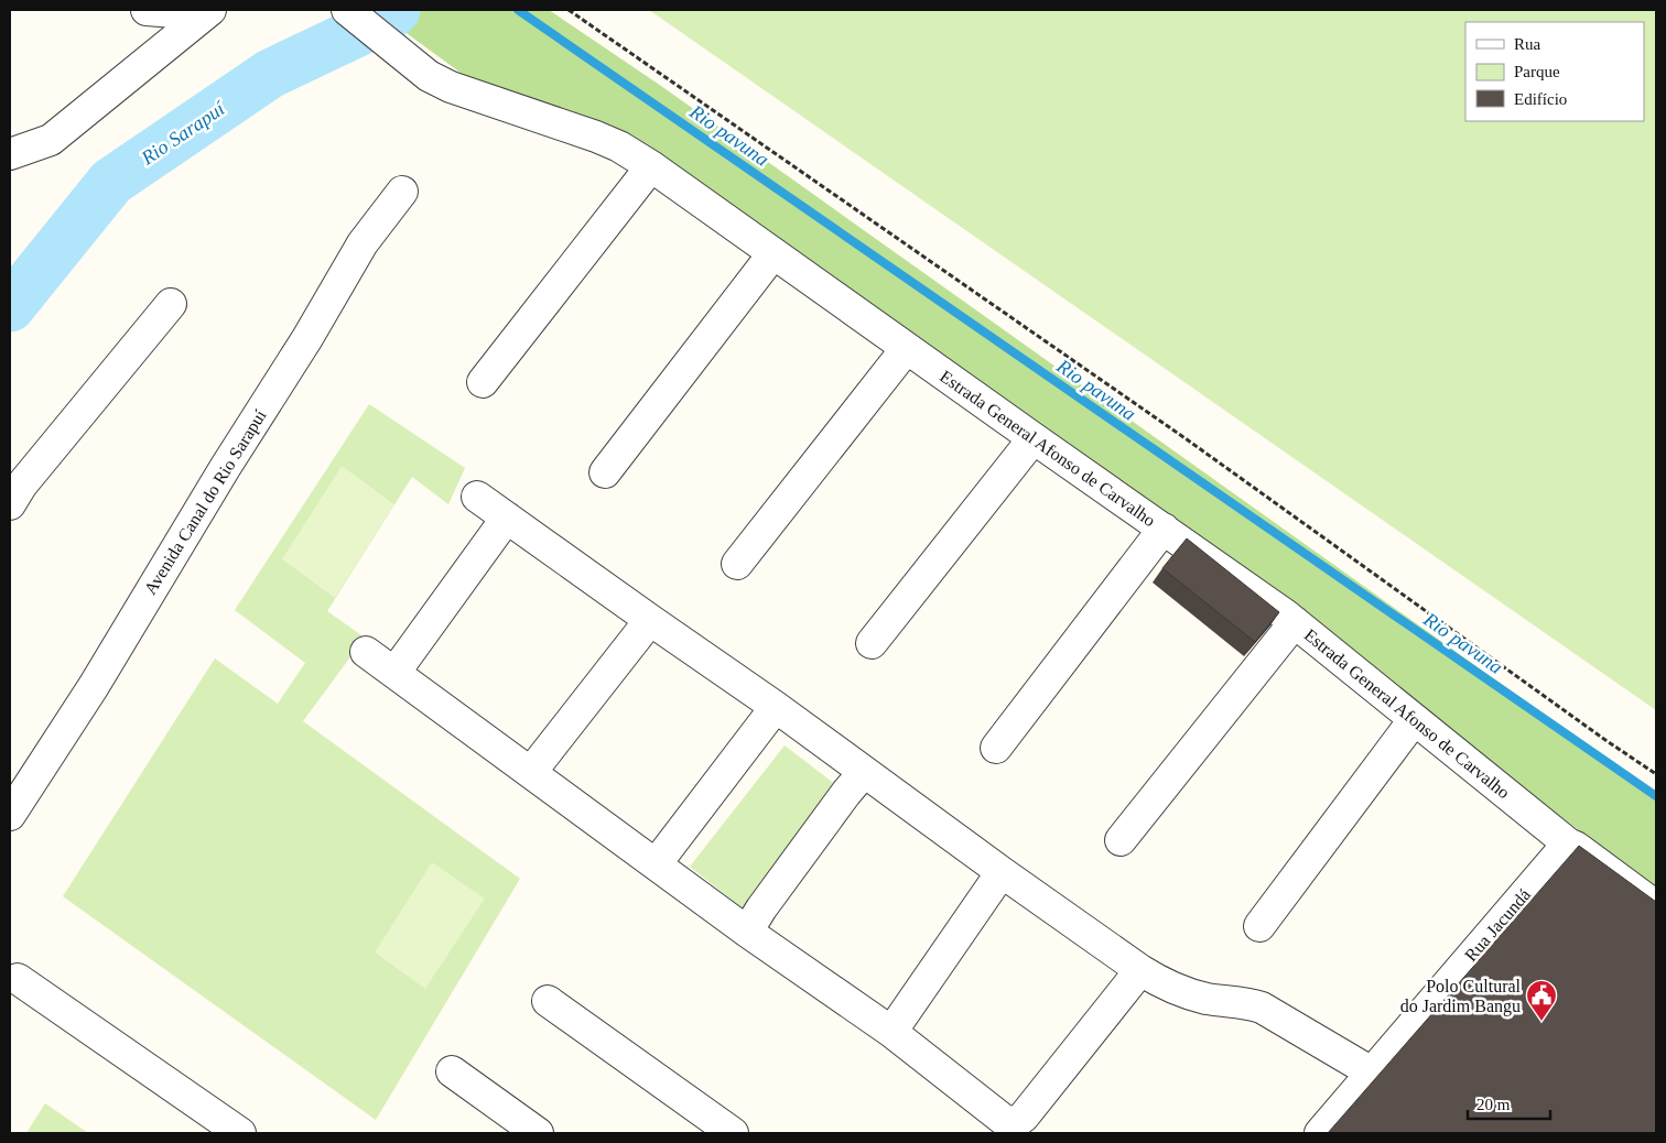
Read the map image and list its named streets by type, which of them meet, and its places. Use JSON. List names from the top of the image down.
{
  "streets": {
    "street": ["Estrada General Afonso de Carvalho", "Avenida Canal do Rio Sarapuí", "Rua Jacundá"]
  },
  "crossings": [
    ["Estrada General Afonso de Carvalho", "Rua Jacundá"]
  ],
  "water": ["Rio Sarapuí", "Rio pavuna"],
  "places": {
    "public building": ["Polo Cultural do Jardim Bangu"]
  },
  "legend": ["Rua", "Parque", "Edifício"],
  "scale_bar": "20 m"
}
